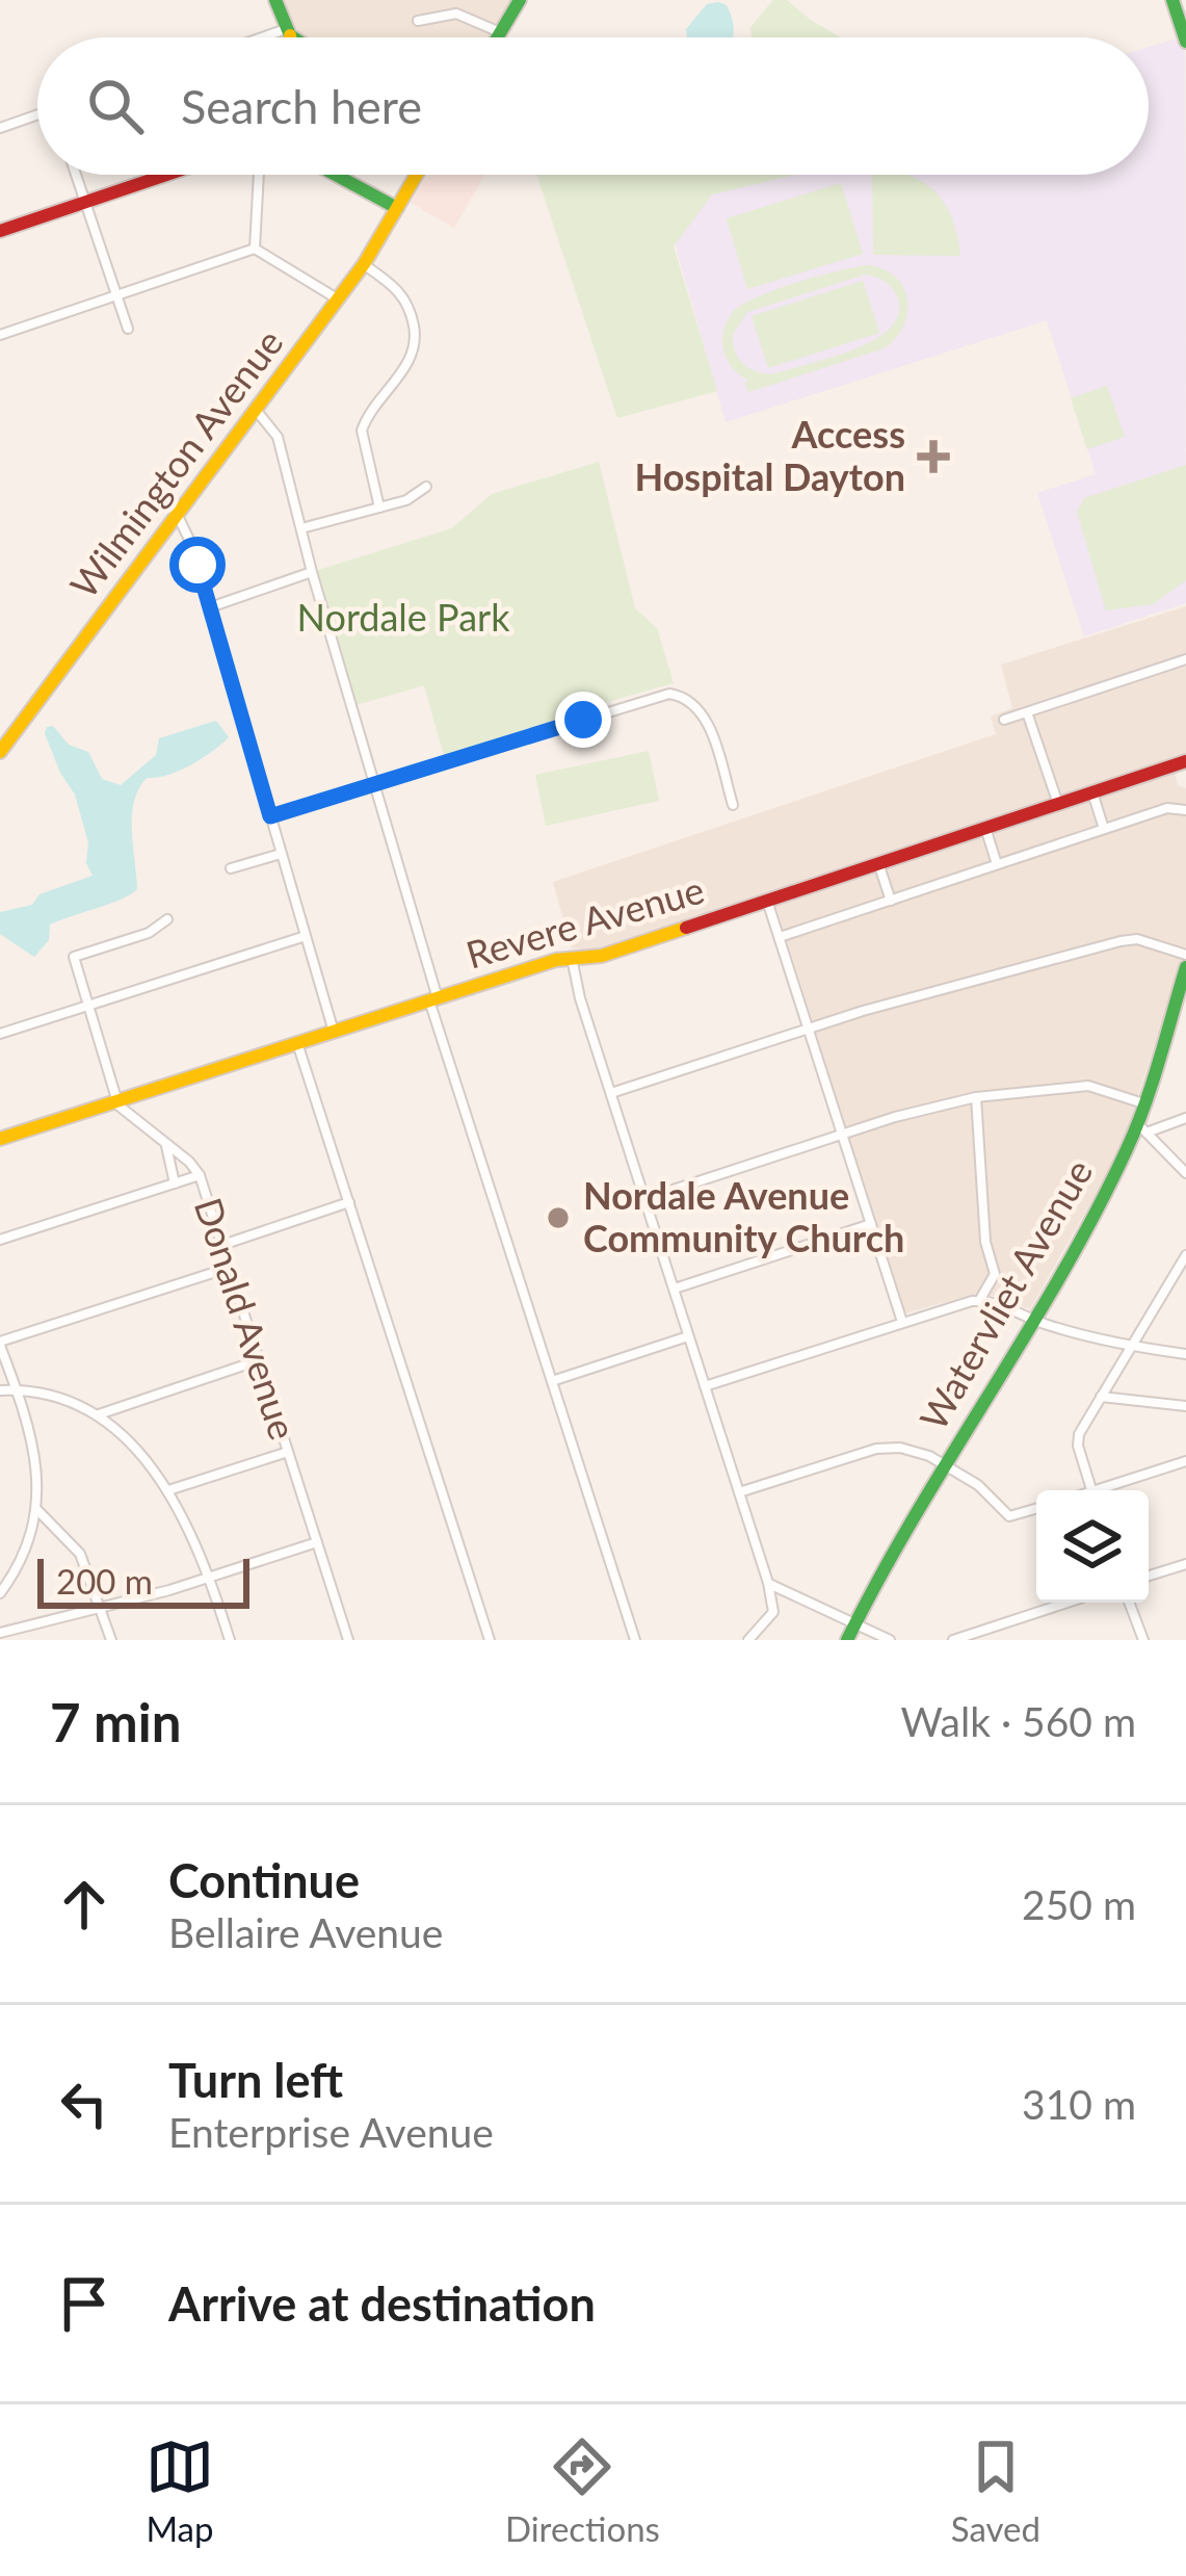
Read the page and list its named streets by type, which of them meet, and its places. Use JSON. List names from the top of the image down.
{
  "streets": {
    "street": [
      "Wilmington Avenue",
      "Revere Avenue",
      "Watervliet Avenue",
      "Donald Avenue"
    ]
  },
  "crossings": [
    ["Revere Avenue", "Donald Avenue"]
  ],
  "parks": ["Nordale Park"],
  "places": {
    "health": ["Access Hospital Dayton"],
    "other": ["Nordale Avenue Community Church"]
  },
  "scale_bar": "200 m",
  "page": {
    "search": "Search here",
    "scale": "200 m",
    "heading": ["7 min", "Walk · 560 m"],
    "list": [
      ["Continue", "Bellaire Avenue", "250 m"],
      ["Turn left", "Enterprise Avenue", "310 m"],
      "Arrive at destination"
    ],
    "nav": ["Map", "Directions", "Saved"]
  }
}
